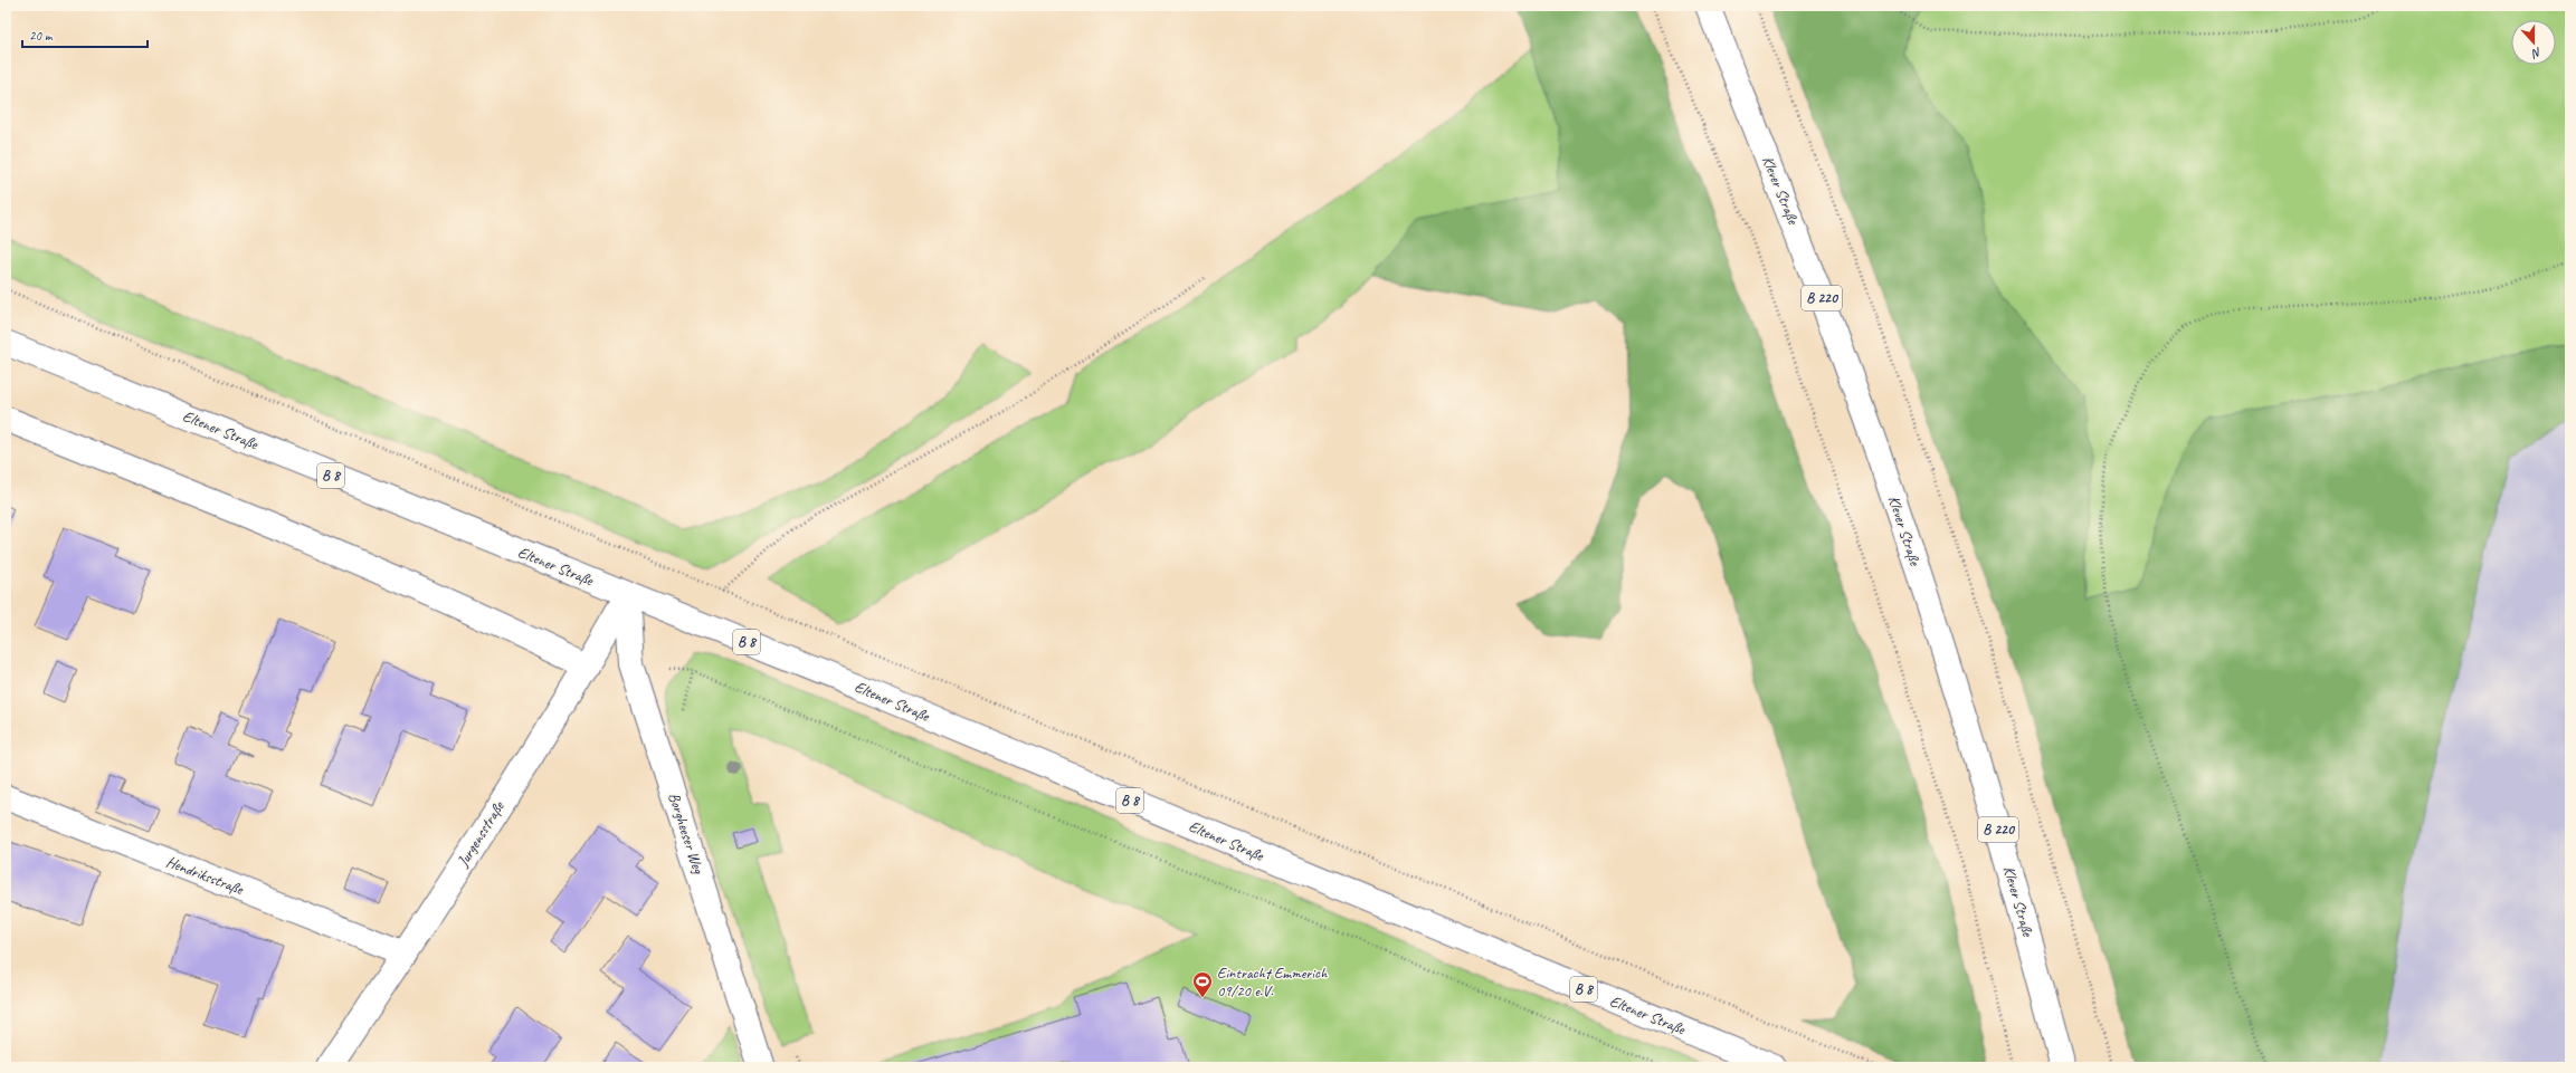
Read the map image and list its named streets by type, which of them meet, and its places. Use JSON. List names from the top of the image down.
{
  "streets": {
    "main road": [
      "Klever Straße",
      "B 220",
      "Eltener Straße",
      "B 8",
      "Borgheeser Weg",
      "Jurgensstraße",
      "Hendriksstraße"
    ]
  },
  "crossings": [
    ["Eltener Straße", "Borgheeser Weg"],
    ["Eltener Straße", "Jurgensstraße"],
    ["Borgheeser Weg", "Jurgensstraße"],
    ["Jurgensstraße", "Hendriksstraße"]
  ],
  "places": {
    "sports": ["Eintracht Emmerich 09/20 e.V."]
  },
  "scale_bar": "20 m",
  "north": "bottom"
}
